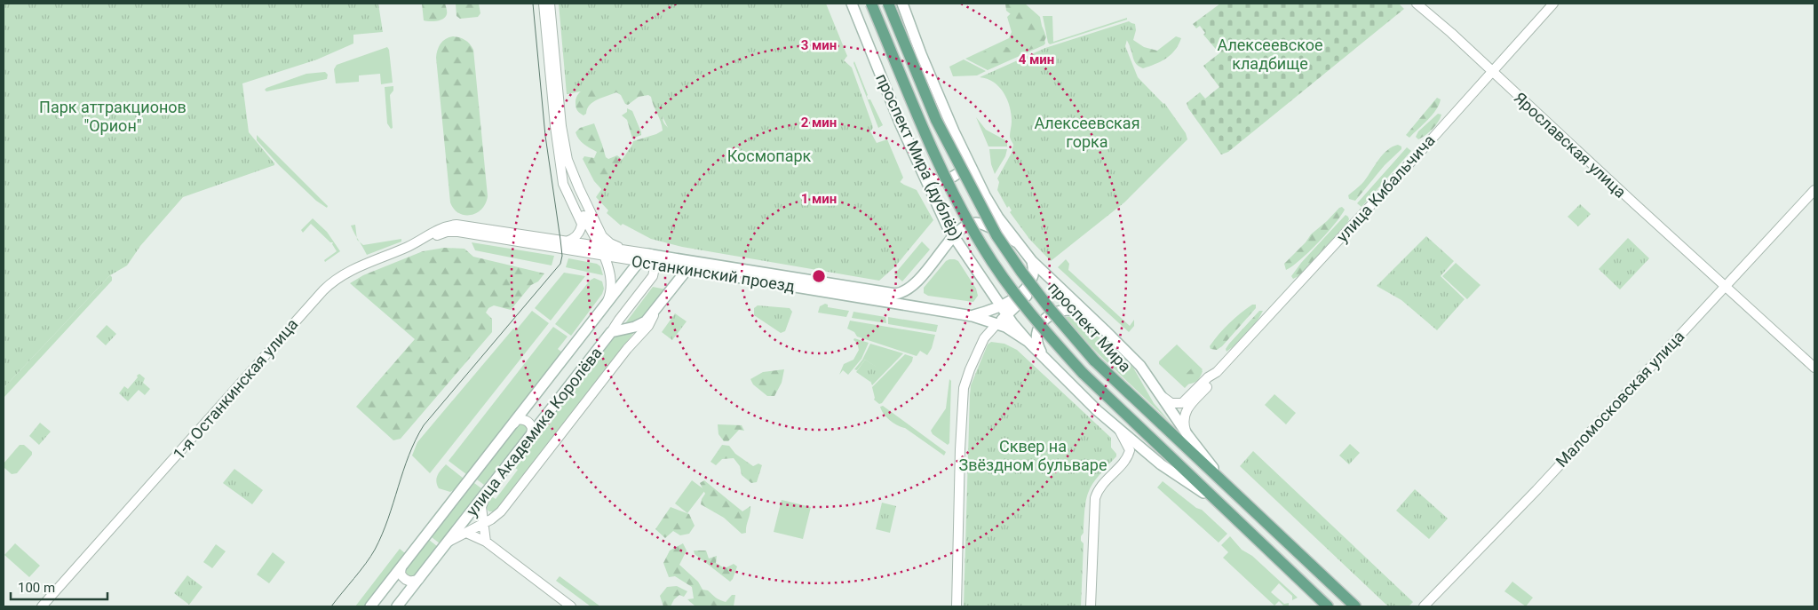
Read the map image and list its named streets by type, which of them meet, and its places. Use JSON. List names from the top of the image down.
{
  "streets": {
    "main road": [
      "проспект Мира (дублёр)",
      "Останкинский проезд",
      "проспект Мира",
      "улица Академика Королёва"
    ],
    "street": [
      "Ярославская улица",
      "улица Кибальчича",
      "1-я Останкинская улица",
      "Маломосковская улица"
    ]
  },
  "crossings": [
    ["Ярославская улица", "улица Кибальчича"],
    ["Ярославская улица", "Маломосковская улица"],
    ["проспект Мира (дублёр)", "Останкинский проезд"],
    ["Останкинский проезд", "1-я Останкинская улица"],
    ["Останкинский проезд", "улица Академика Королёва"]
  ],
  "parks": [
    "Алексеевское кладбище",
    "Парк аттракционов \"Орион\"",
    "Алексеевская горка",
    "Космопарк",
    "Сквер на Звёздном бульваре"
  ],
  "scale_bar": "100 m",
  "rings": [
    "3 мин",
    "4 мин",
    "2 мин",
    "1 мин"
  ]
}
